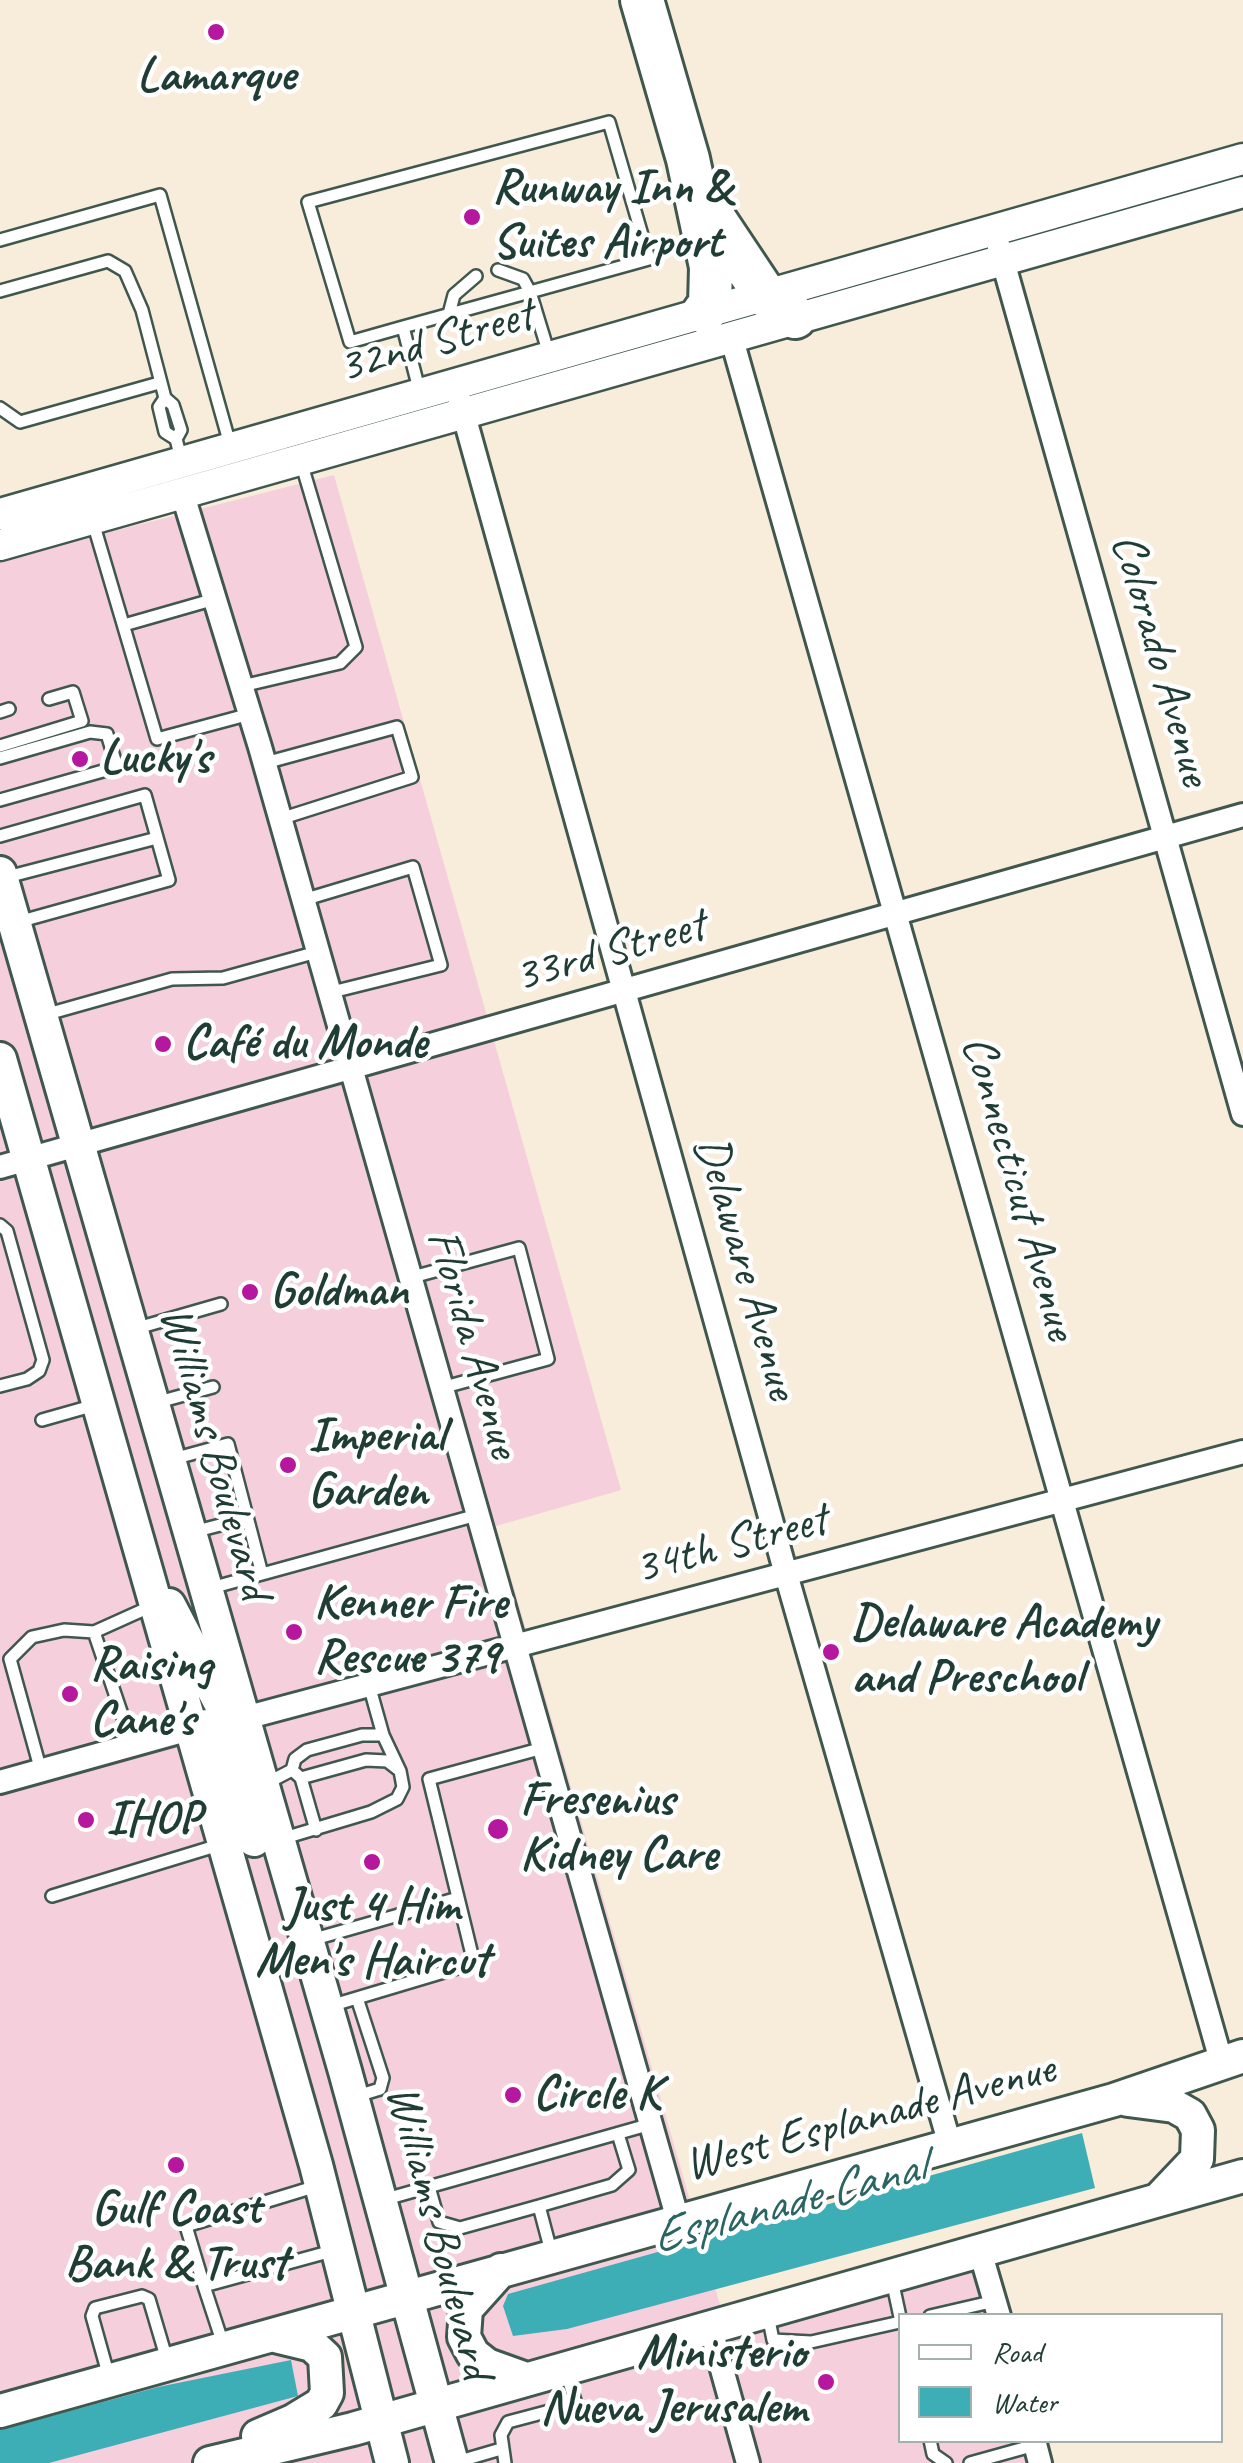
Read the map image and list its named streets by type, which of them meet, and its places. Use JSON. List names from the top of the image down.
{
  "streets": {
    "main road": ["Williams Boulevard", "West Esplanade Avenue"],
    "street": [
      "32nd Street",
      "Colorado Avenue",
      "33rd Street",
      "Connecticut Avenue",
      "Delaware Avenue",
      "Florida Avenue",
      "34th Street"
    ]
  },
  "crossings": [
    ["32nd Street", "Colorado Avenue"],
    ["32nd Street", "Connecticut Avenue"],
    ["32nd Street", "Delaware Avenue"],
    ["32nd Street", "Florida Avenue"],
    ["Colorado Avenue", "33rd Street"],
    ["33rd Street", "Connecticut Avenue"],
    ["33rd Street", "Delaware Avenue"],
    ["33rd Street", "Florida Avenue"],
    ["33rd Street", "Williams Boulevard"],
    ["Connecticut Avenue", "34th Street"],
    ["Connecticut Avenue", "West Esplanade Avenue"],
    ["Delaware Avenue", "34th Street"],
    ["Delaware Avenue", "West Esplanade Avenue"],
    ["Florida Avenue", "34th Street"],
    ["Florida Avenue", "West Esplanade Avenue"],
    ["Williams Boulevard", "34th Street"],
    ["Williams Boulevard", "West Esplanade Avenue"]
  ],
  "water": ["Esplanade Canal"],
  "places": [
    "Lamarque",
    "Runway Inn & Suites Airport",
    "Lucky's",
    "Café du Monde",
    "Goldman",
    "Imperial Garden",
    "Kenner Fire Rescue 379",
    "Delaware Academy and Preschool",
    "Raising Cane's",
    "IHOP",
    "Fresenius Kidney Care",
    "Just 4 Him Men's Haircut",
    "Circle K",
    "Gulf Coast Bank & Trust",
    "Ministerio Nueva Jerusalem"
  ],
  "legend": ["Road", "Water"]
}
